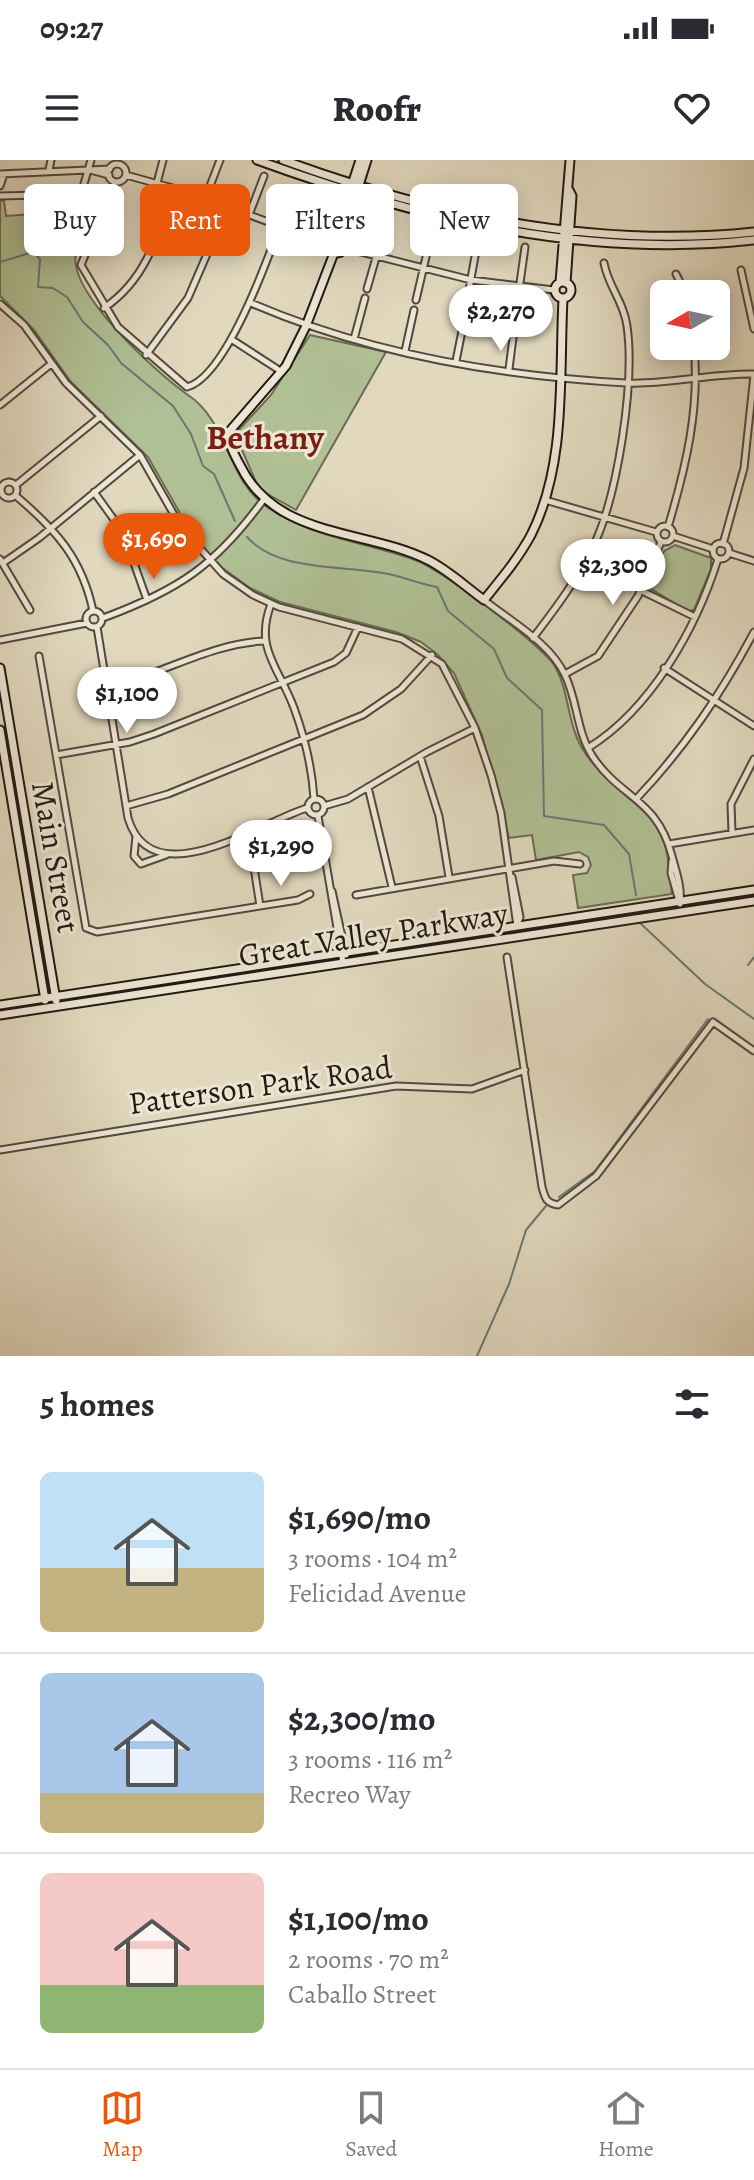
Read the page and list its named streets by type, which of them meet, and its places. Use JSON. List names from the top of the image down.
{
  "streets": {
    "main road": ["Main Street", "Great Valley Parkway"],
    "street": ["Patterson Park Road"]
  },
  "crossings": [
    ["Main Street", "Great Valley Parkway"]
  ],
  "districts": ["Bethany"],
  "north": "left",
  "page": {
    "status": "09:27",
    "header": "Roofr",
    "chip": [
      "Buy",
      "Rent",
      "Filters",
      "New"
    ],
    "price": [
      "$2,270",
      "$1,690",
      "$2,300",
      "$1,100",
      "$1,290"
    ],
    "heading": "5 homes",
    "list": [
      {
        "name": "$1,690/mo",
        "note": "3 rooms · 104 m² · Felicidad Avenue"
      },
      {
        "name": "$2,300/mo",
        "note": "3 rooms · 116 m² · Recreo Way"
      },
      {
        "name": "$1,100/mo",
        "note": "2 rooms · 70 m² · Caballo Street"
      }
    ],
    "tabs": ["Map", "Saved", "Home"]
  }
}
